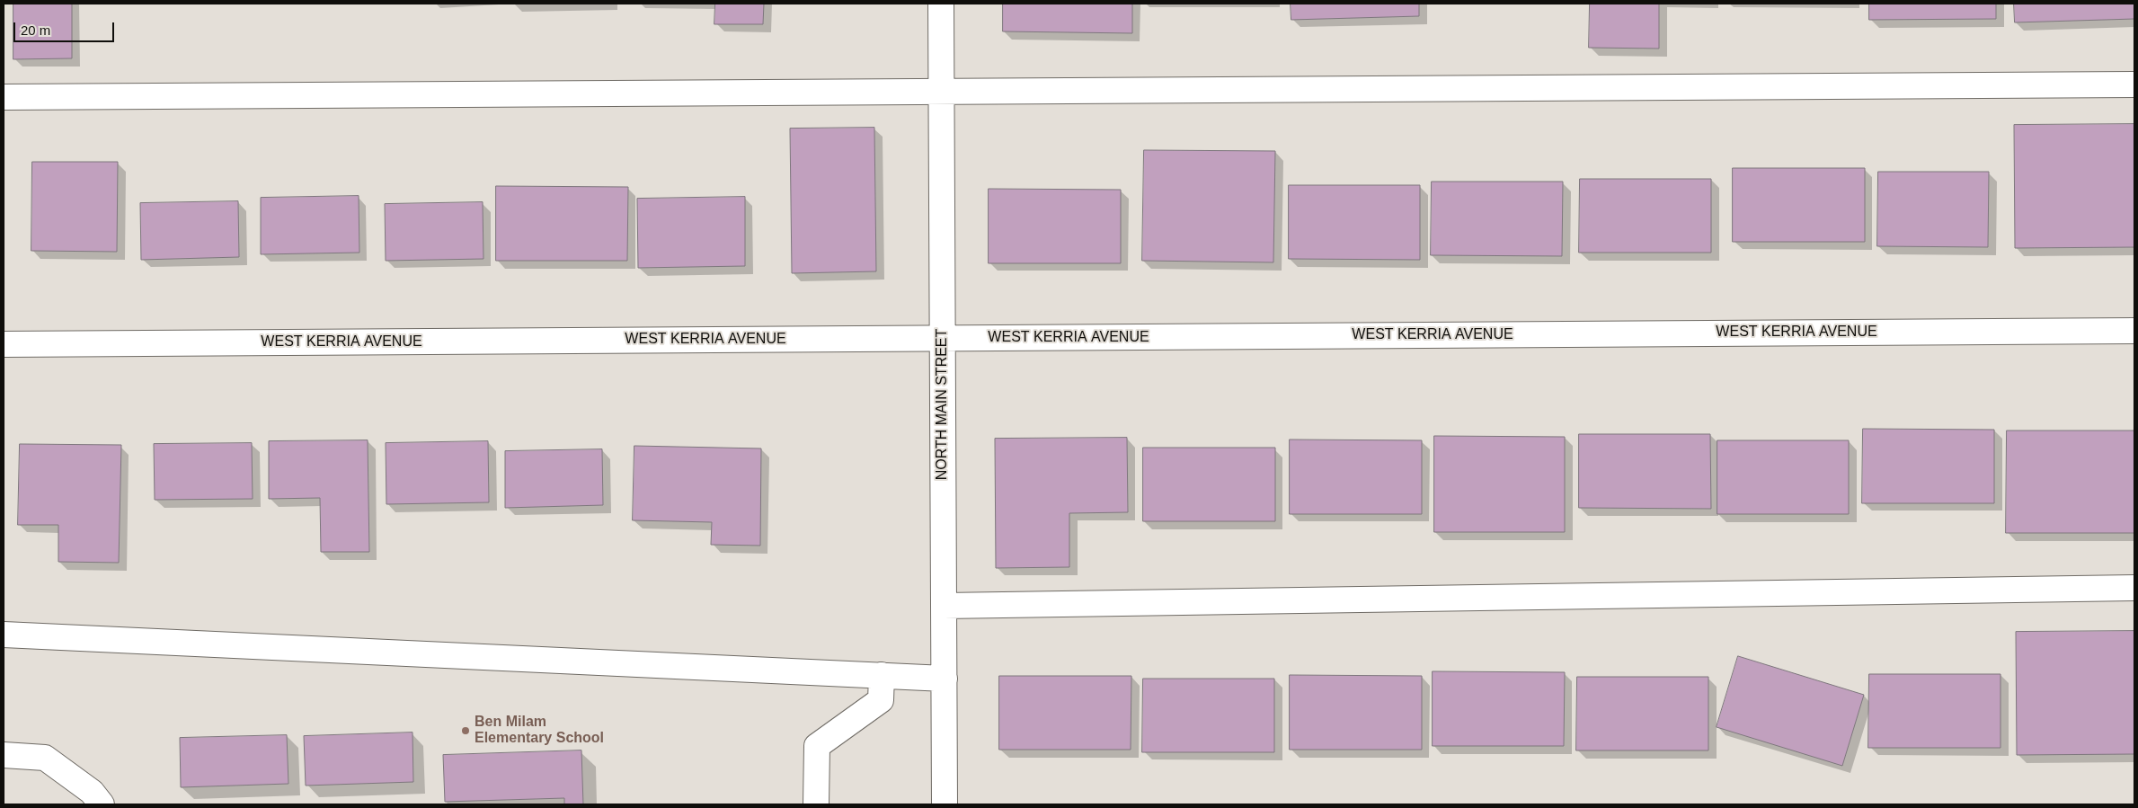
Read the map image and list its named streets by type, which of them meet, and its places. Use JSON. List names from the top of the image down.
{
  "streets": {
    "street": ["WEST KERRIA AVENUE", "NORTH MAIN STREET"]
  },
  "crossings": [
    ["WEST KERRIA AVENUE", "NORTH MAIN STREET"]
  ],
  "places": ["Ben Milam Elementary School"],
  "scale_bar": "20 m"
}
